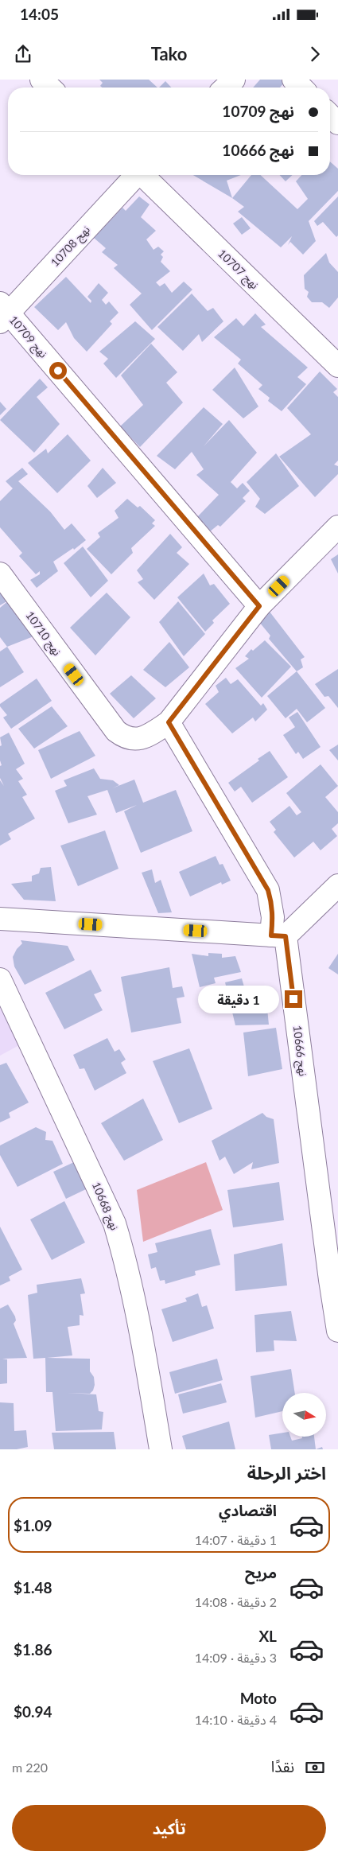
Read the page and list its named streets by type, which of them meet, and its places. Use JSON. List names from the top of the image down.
{
  "streets": {
    "street": [
      "نهج 10708",
      "نهج 10707",
      "نهج 10709",
      "نهج 10710",
      "نهج 10666",
      "نهج 10668"
    ]
  },
  "crossings": [
    ["نهج 10708", "نهج 10709"],
    ["نهج 10710", "نهج 10666"]
  ],
  "north": "right",
  "page": {
    "status": "14:05",
    "header": "Tako",
    "banner": ["نهج 10709", "نهج 10666"],
    "bubble": "1 دقيقة",
    "heading": "اختر الرحلة",
    "list": [
      {
        "name": "اقتصادي",
        "note": "1 دقيقة · 14:07",
        "value": "$1.09"
      },
      {
        "name": "مريح",
        "note": "2 دقيقة · 14:08",
        "value": "$1.48"
      },
      {
        "name": "XL",
        "note": "3 دقيقة · 14:09",
        "value": "$1.86"
      },
      {
        "name": "Moto",
        "note": "4 دقيقة · 14:10",
        "value": "$0.94"
      }
    ],
    "pay": ["نقدًا", "220 m"],
    "buttons": "تأكيد"
  }
}
